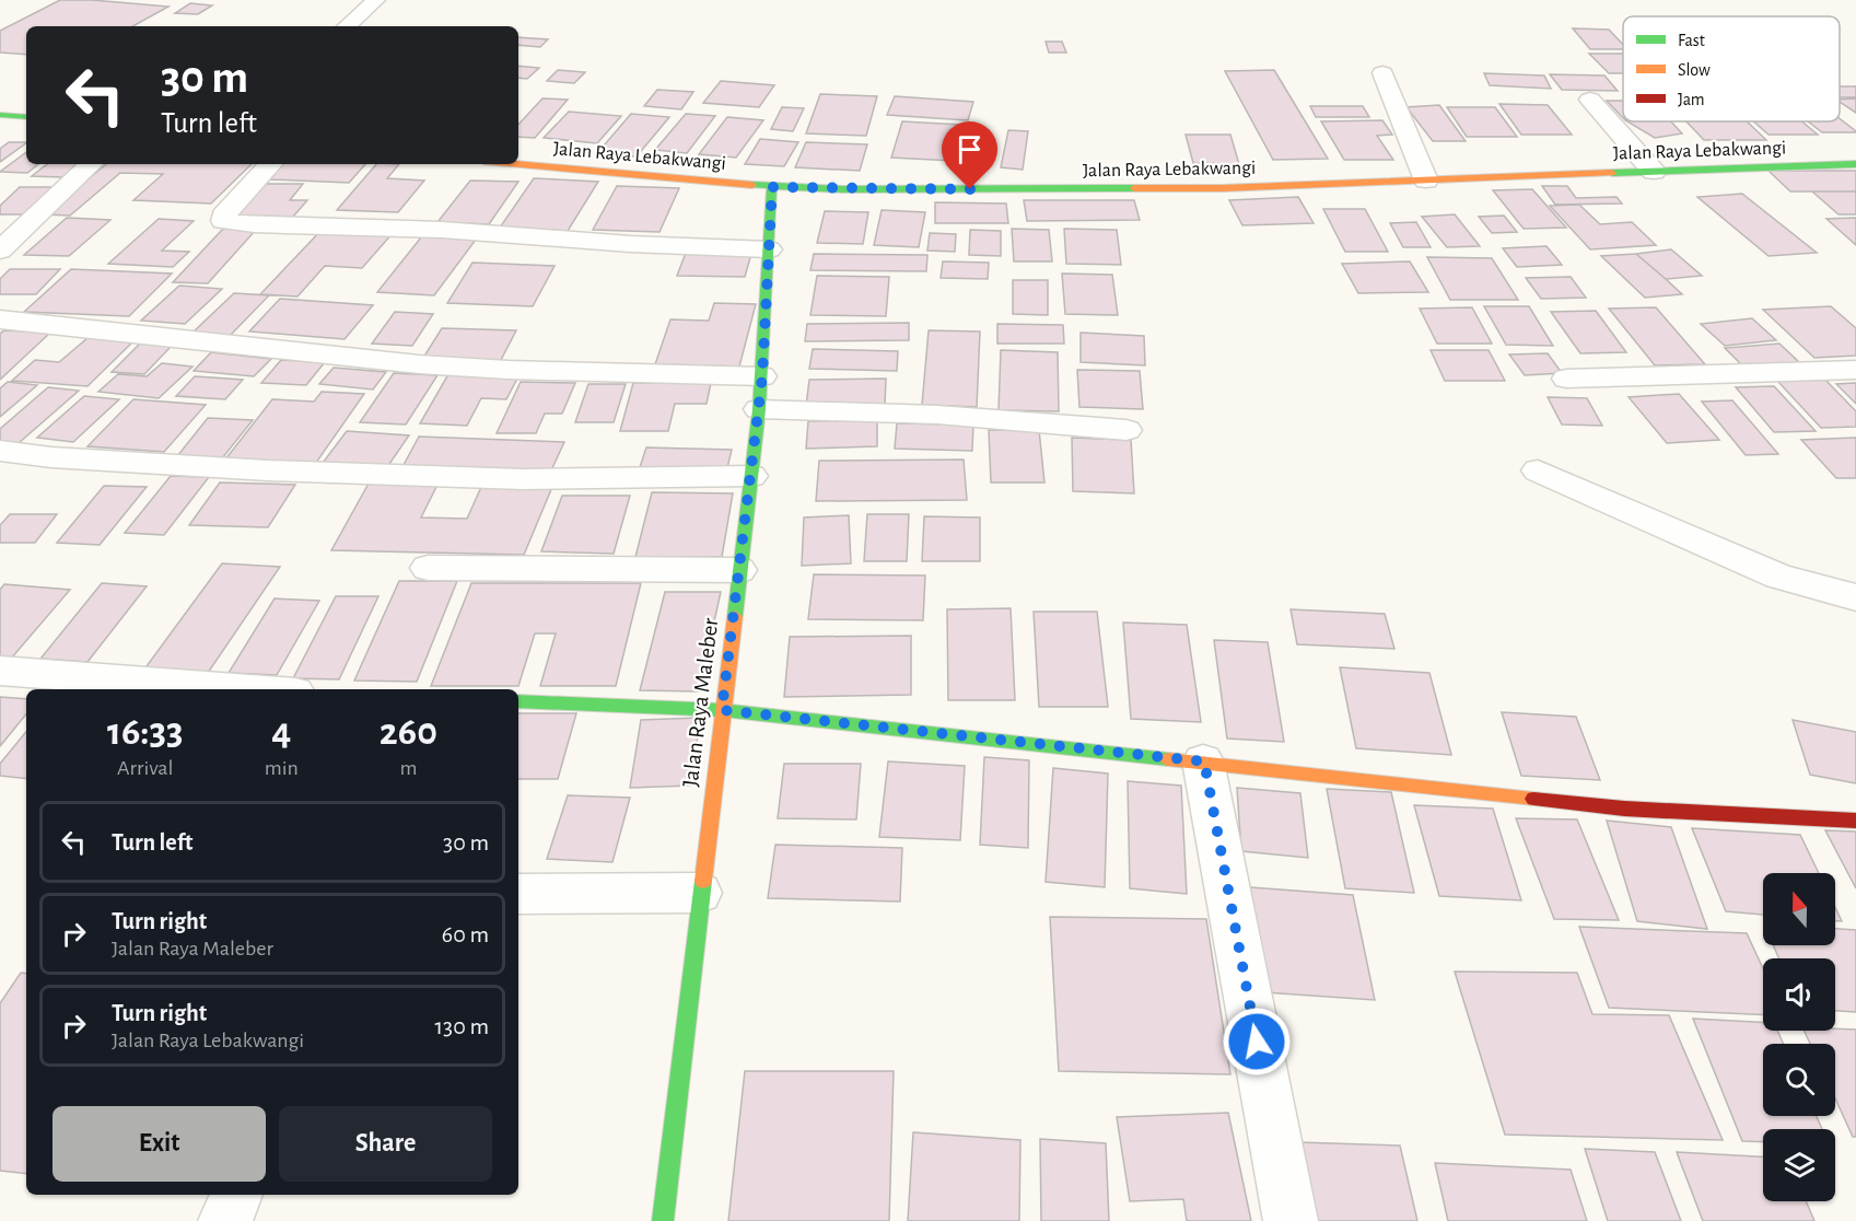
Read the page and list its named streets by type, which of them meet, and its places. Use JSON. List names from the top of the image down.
{
  "streets": {
    "street": ["Jalan Raya Lebakwangi", "Jalan Raya Maleber"]
  },
  "crossings": [
    ["Jalan Raya Lebakwangi", "Jalan Raya Maleber"]
  ],
  "legend": ["Fast", "Slow", "Jam"],
  "north": "top",
  "page": {
    "turn": ["30 m", "Turn left"],
    "eta": [
      "16:33",
      "Arrival",
      "4",
      "min",
      "260",
      "m"
    ],
    "list": [
      {
        "name": "Turn left",
        "value": "30 m"
      },
      {
        "name": "Turn right",
        "note": "Jalan Raya Maleber",
        "value": "60 m"
      },
      {
        "name": "Turn right",
        "note": "Jalan Raya Lebakwangi",
        "value": "130 m"
      }
    ],
    "buttons": ["Exit", "Share"]
  }
}
